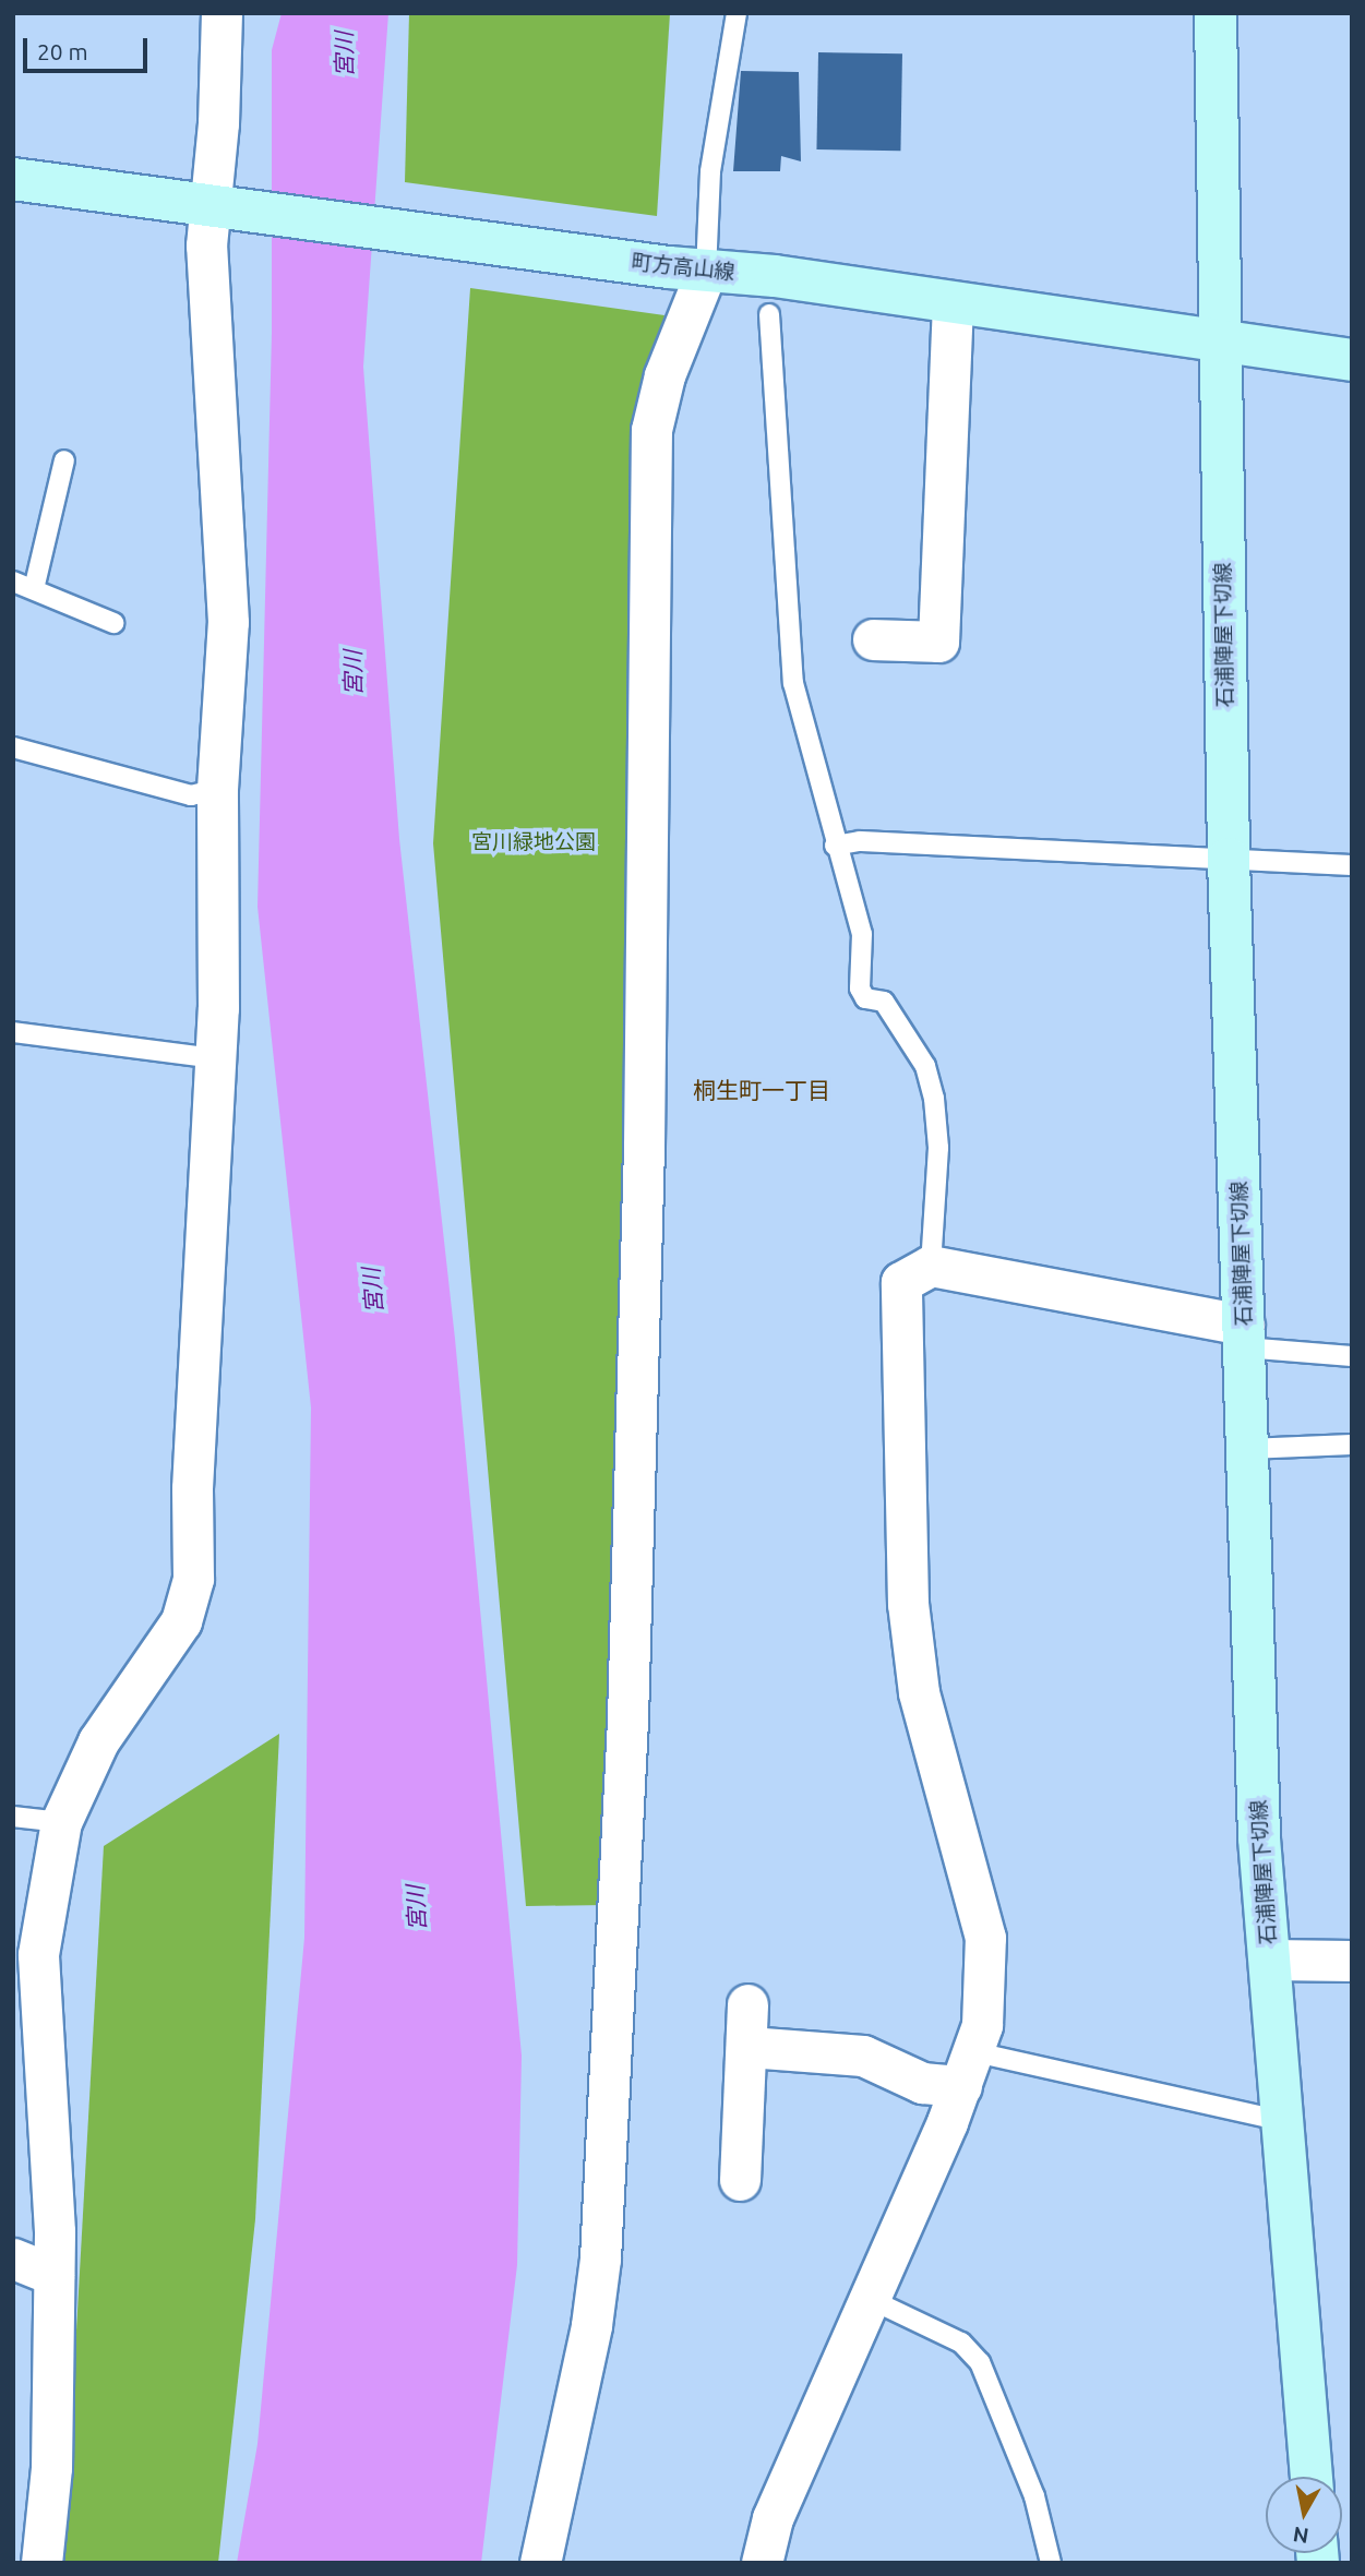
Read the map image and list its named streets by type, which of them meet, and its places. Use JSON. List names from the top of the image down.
{
  "streets": {
    "main road": ["町方高山線", "石浦陣屋下切線"]
  },
  "crossings": [
    ["町方高山線", "石浦陣屋下切線"]
  ],
  "districts": ["桐生町一丁目"],
  "water": ["宮川"],
  "parks": ["宮川緑地公園"],
  "scale_bar": "20 m",
  "north": "bottom"
}
